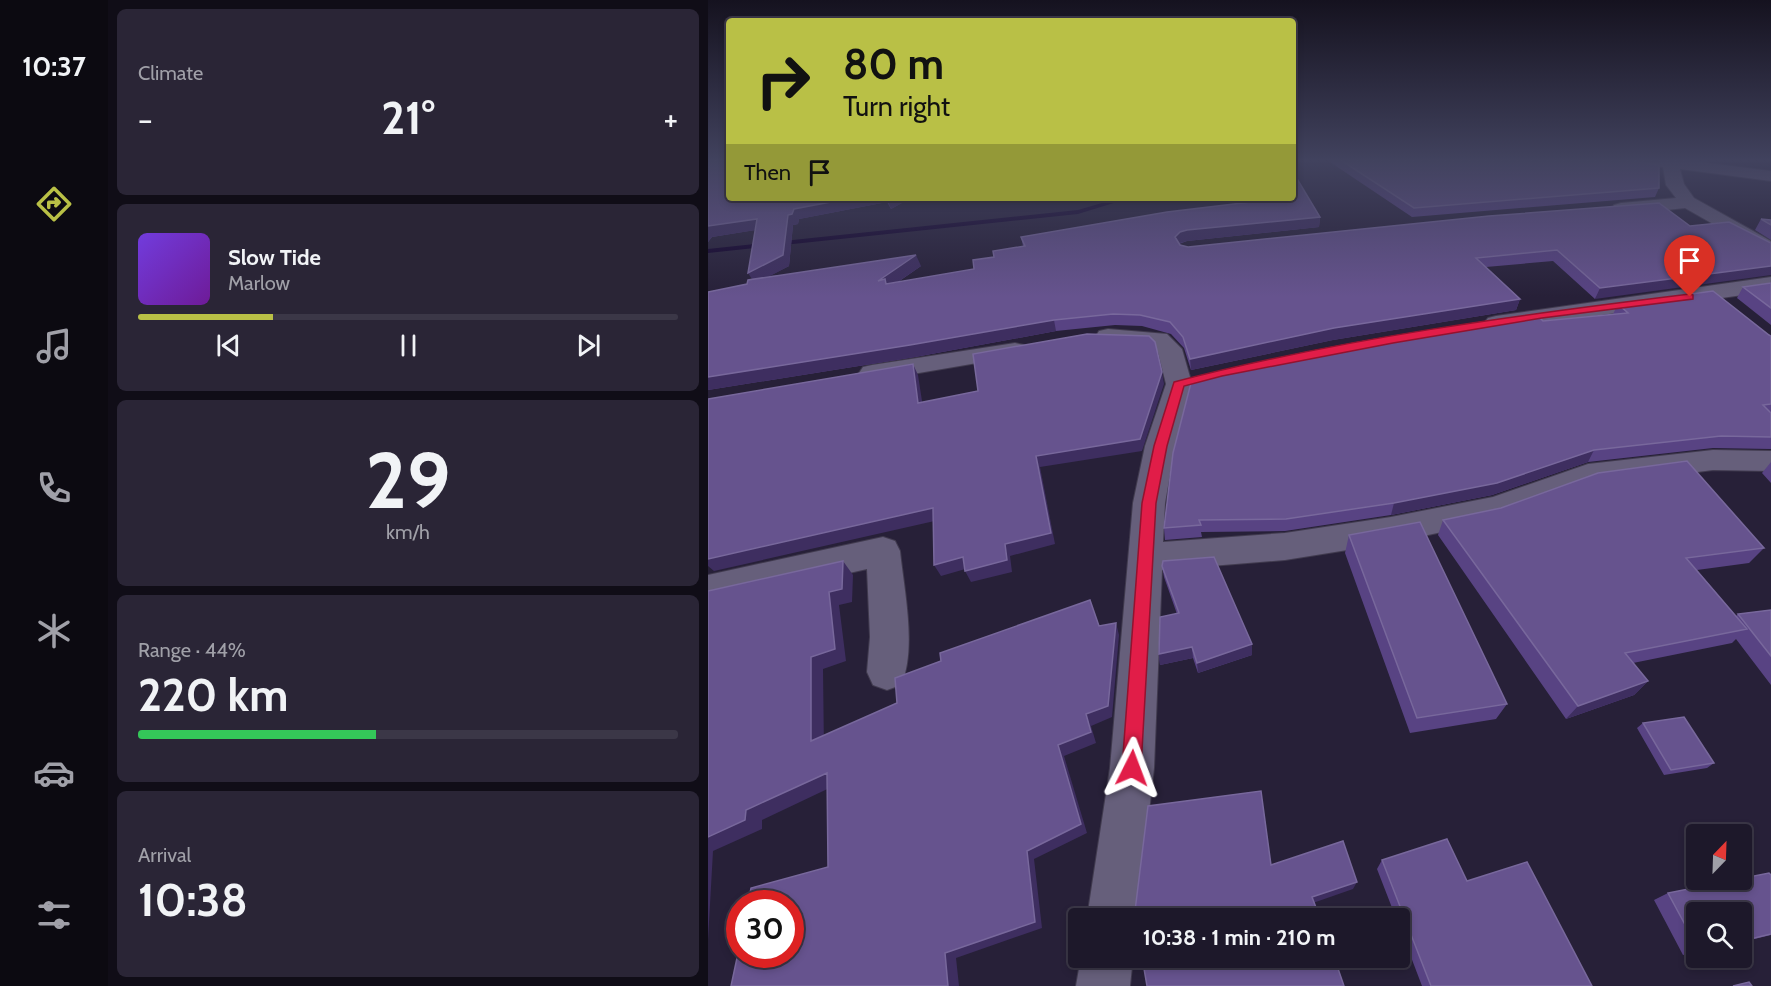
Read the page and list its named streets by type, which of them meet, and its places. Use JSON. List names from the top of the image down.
{
  "north": "top right",
  "page": {
    "tabs": "10:37",
    "tile": [
      "Climate",
      ["29", "km/h"],
      ["Range · 44%", "220 km"],
      ["Arrival", "10:38"]
    ],
    "turn": ["80 m", "Turn right"],
    "heat": ["−", "21°", "+"],
    "then": "Then",
    "song": ["Slow Tide", "Marlow"],
    "limit": "30",
    "trip": "10:38 · 1 min · 210 m"
  }
}
